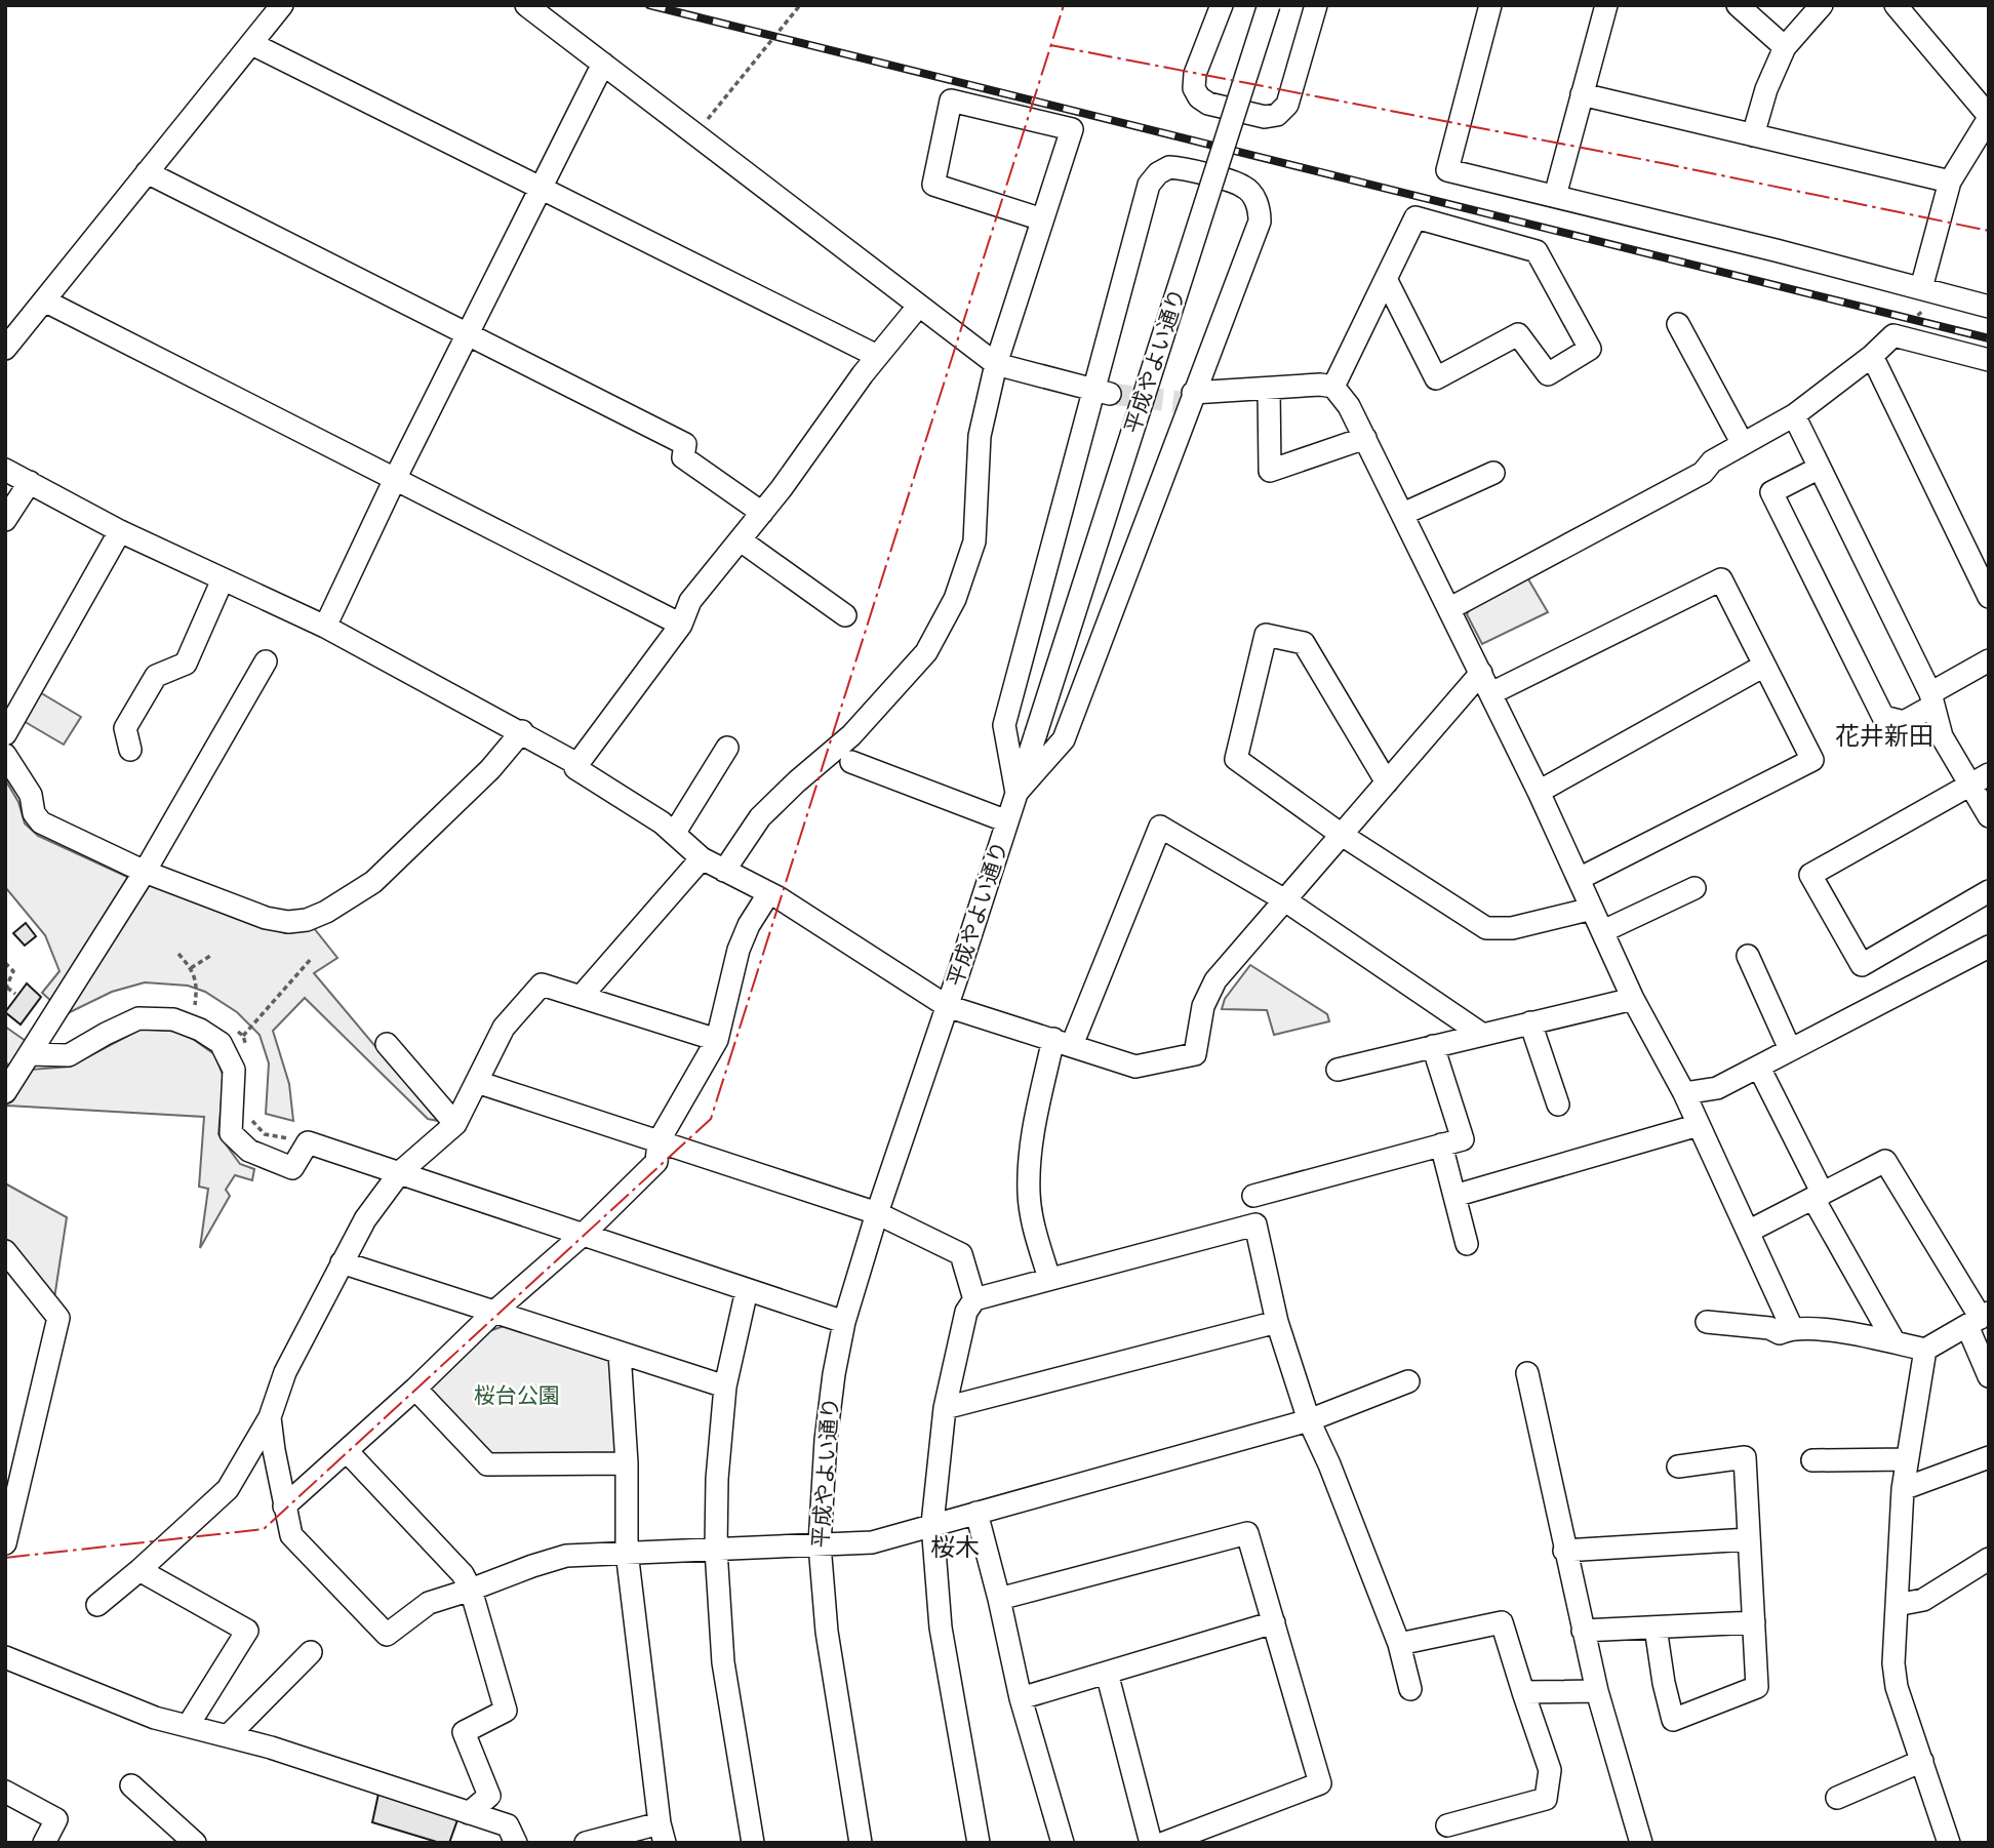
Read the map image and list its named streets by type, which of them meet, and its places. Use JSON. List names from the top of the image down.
{
  "streets": {
    "street": ["平成やよい通り"]
  },
  "districts": ["花井新田", "桜木"],
  "parks": ["桜台公園"]
}
